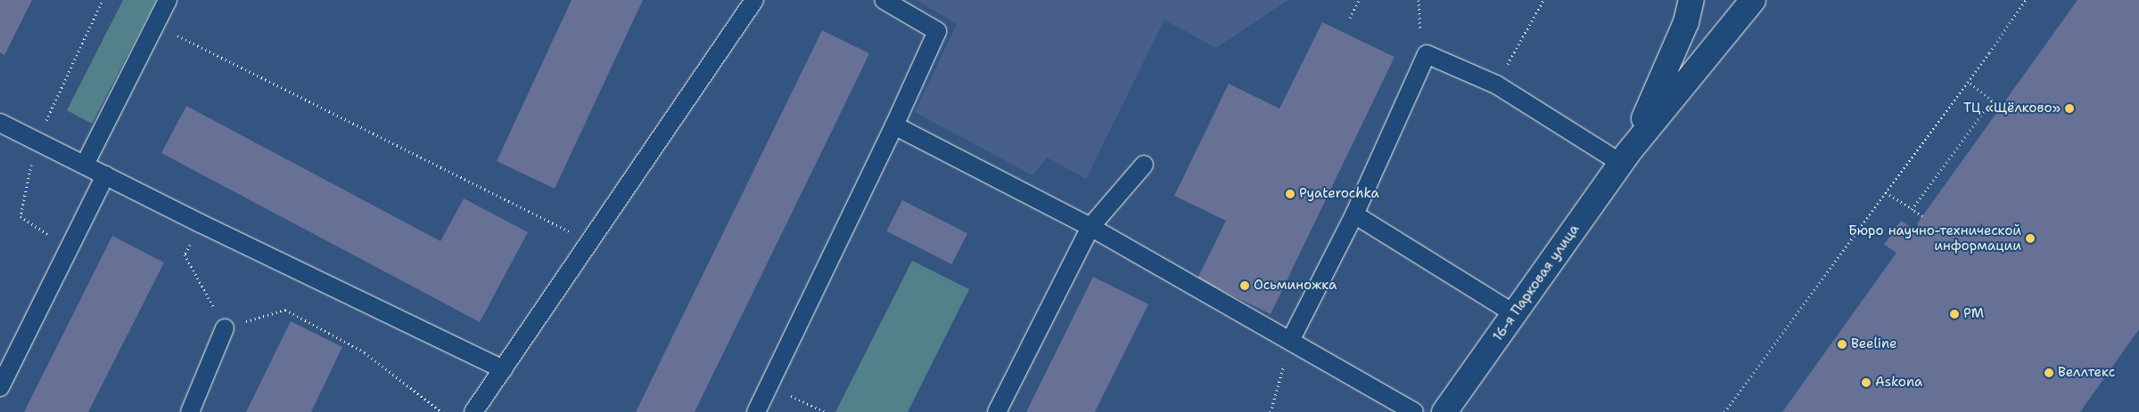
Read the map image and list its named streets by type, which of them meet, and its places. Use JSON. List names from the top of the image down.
{
  "streets": {
    "main road": ["16-я Парковая улица"]
  },
  "places": [
    "ТЦ «Щёлково»",
    "Pyaterochka",
    "Бюро научно-технической информации",
    "Осьминожка",
    "PM",
    "Beeline",
    "Веллтекс",
    "Askona"
  ]
}
